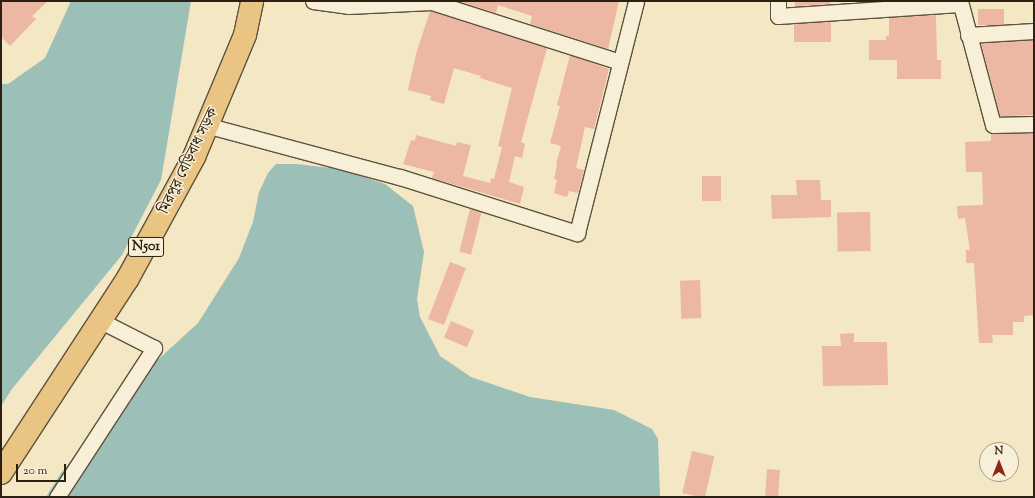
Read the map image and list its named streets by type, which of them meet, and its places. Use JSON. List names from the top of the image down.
{
  "streets": {
    "highway": ["মিরপুর বেড়িবাধ সড়ক", "N501"]
  },
  "scale_bar": "20 m",
  "north": "top"
}
